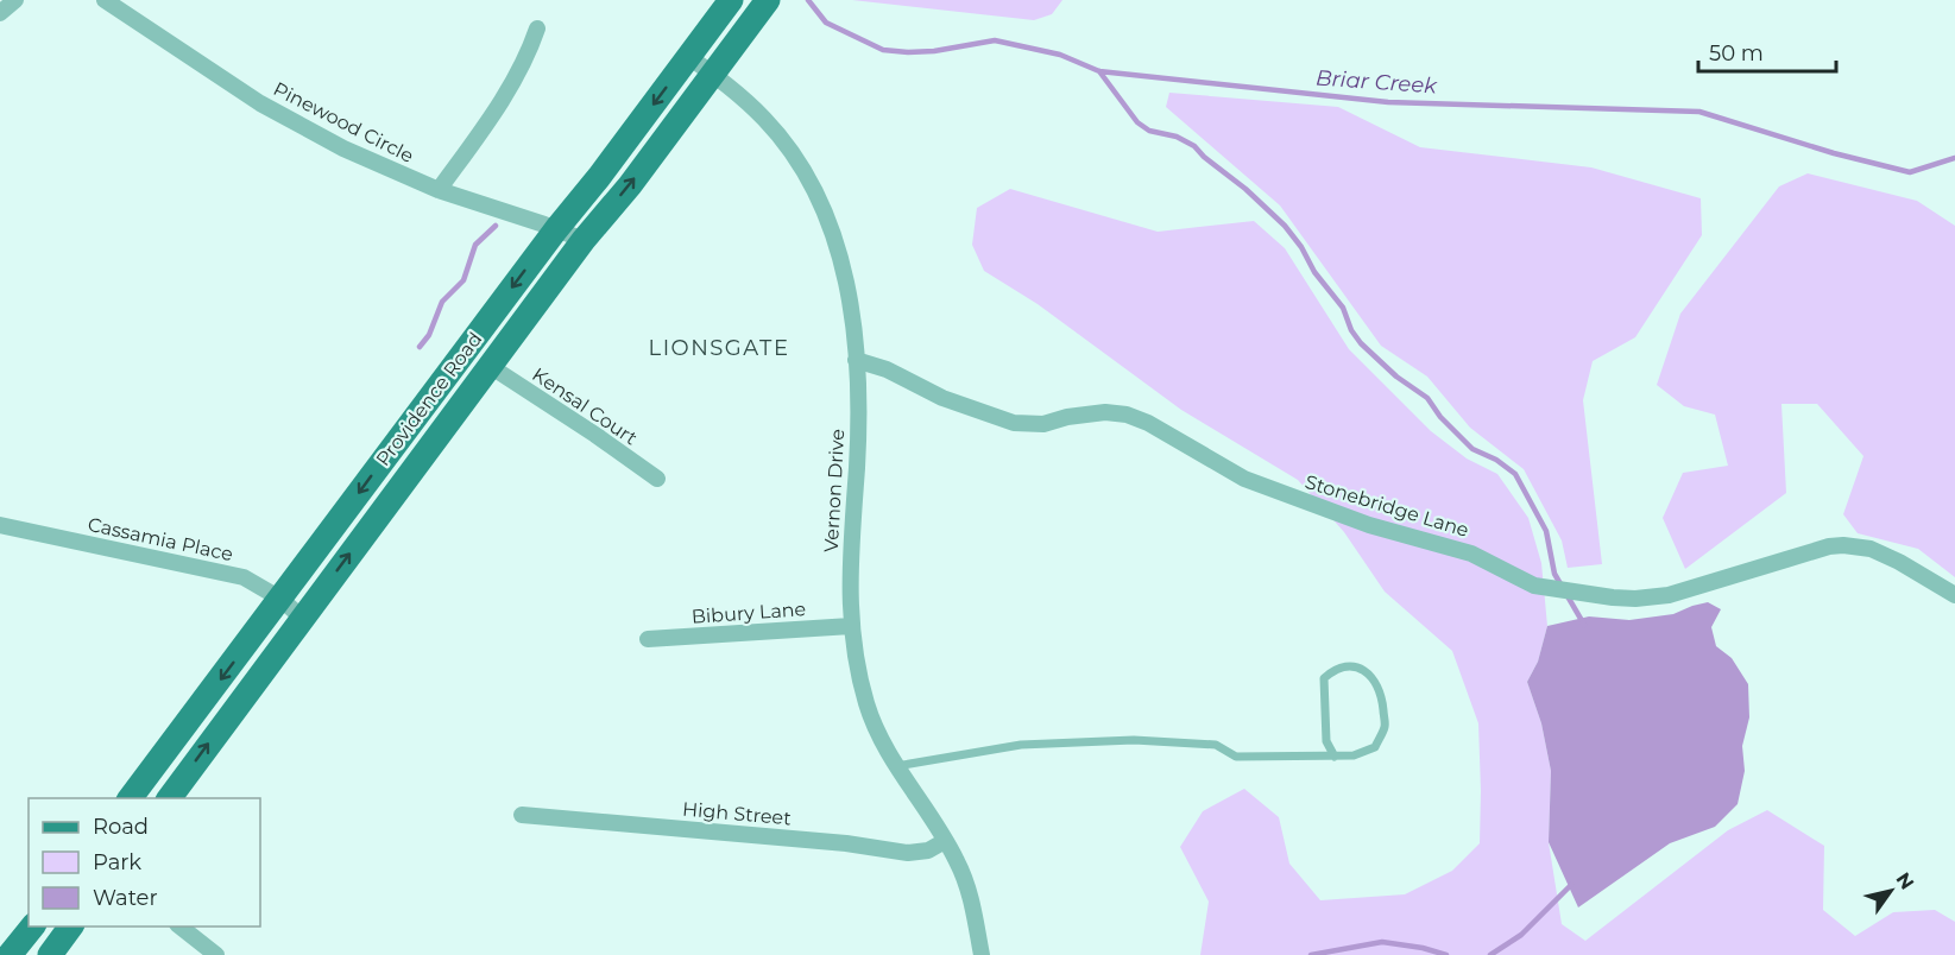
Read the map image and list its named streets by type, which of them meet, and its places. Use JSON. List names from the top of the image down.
{
  "streets": {
    "main road": ["Providence Road"],
    "street": [
      "Pinewood Circle",
      "Kensal Court",
      "Vernon Drive",
      "Stonebridge Lane",
      "Cassamia Place",
      "Bibury Lane",
      "High Street"
    ]
  },
  "crossings": [
    ["Pinewood Circle", "Providence Road"],
    ["Providence Road", "Kensal Court"],
    ["Providence Road", "Vernon Drive"],
    ["Providence Road", "Cassamia Place"],
    ["Vernon Drive", "Stonebridge Lane"],
    ["Vernon Drive", "Bibury Lane"],
    ["Vernon Drive", "High Street"]
  ],
  "districts": ["LIONSGATE"],
  "water": ["Briar Creek"],
  "legend": ["Road", "Park", "Water"],
  "scale_bar": "50 m",
  "north": "top right"
}
